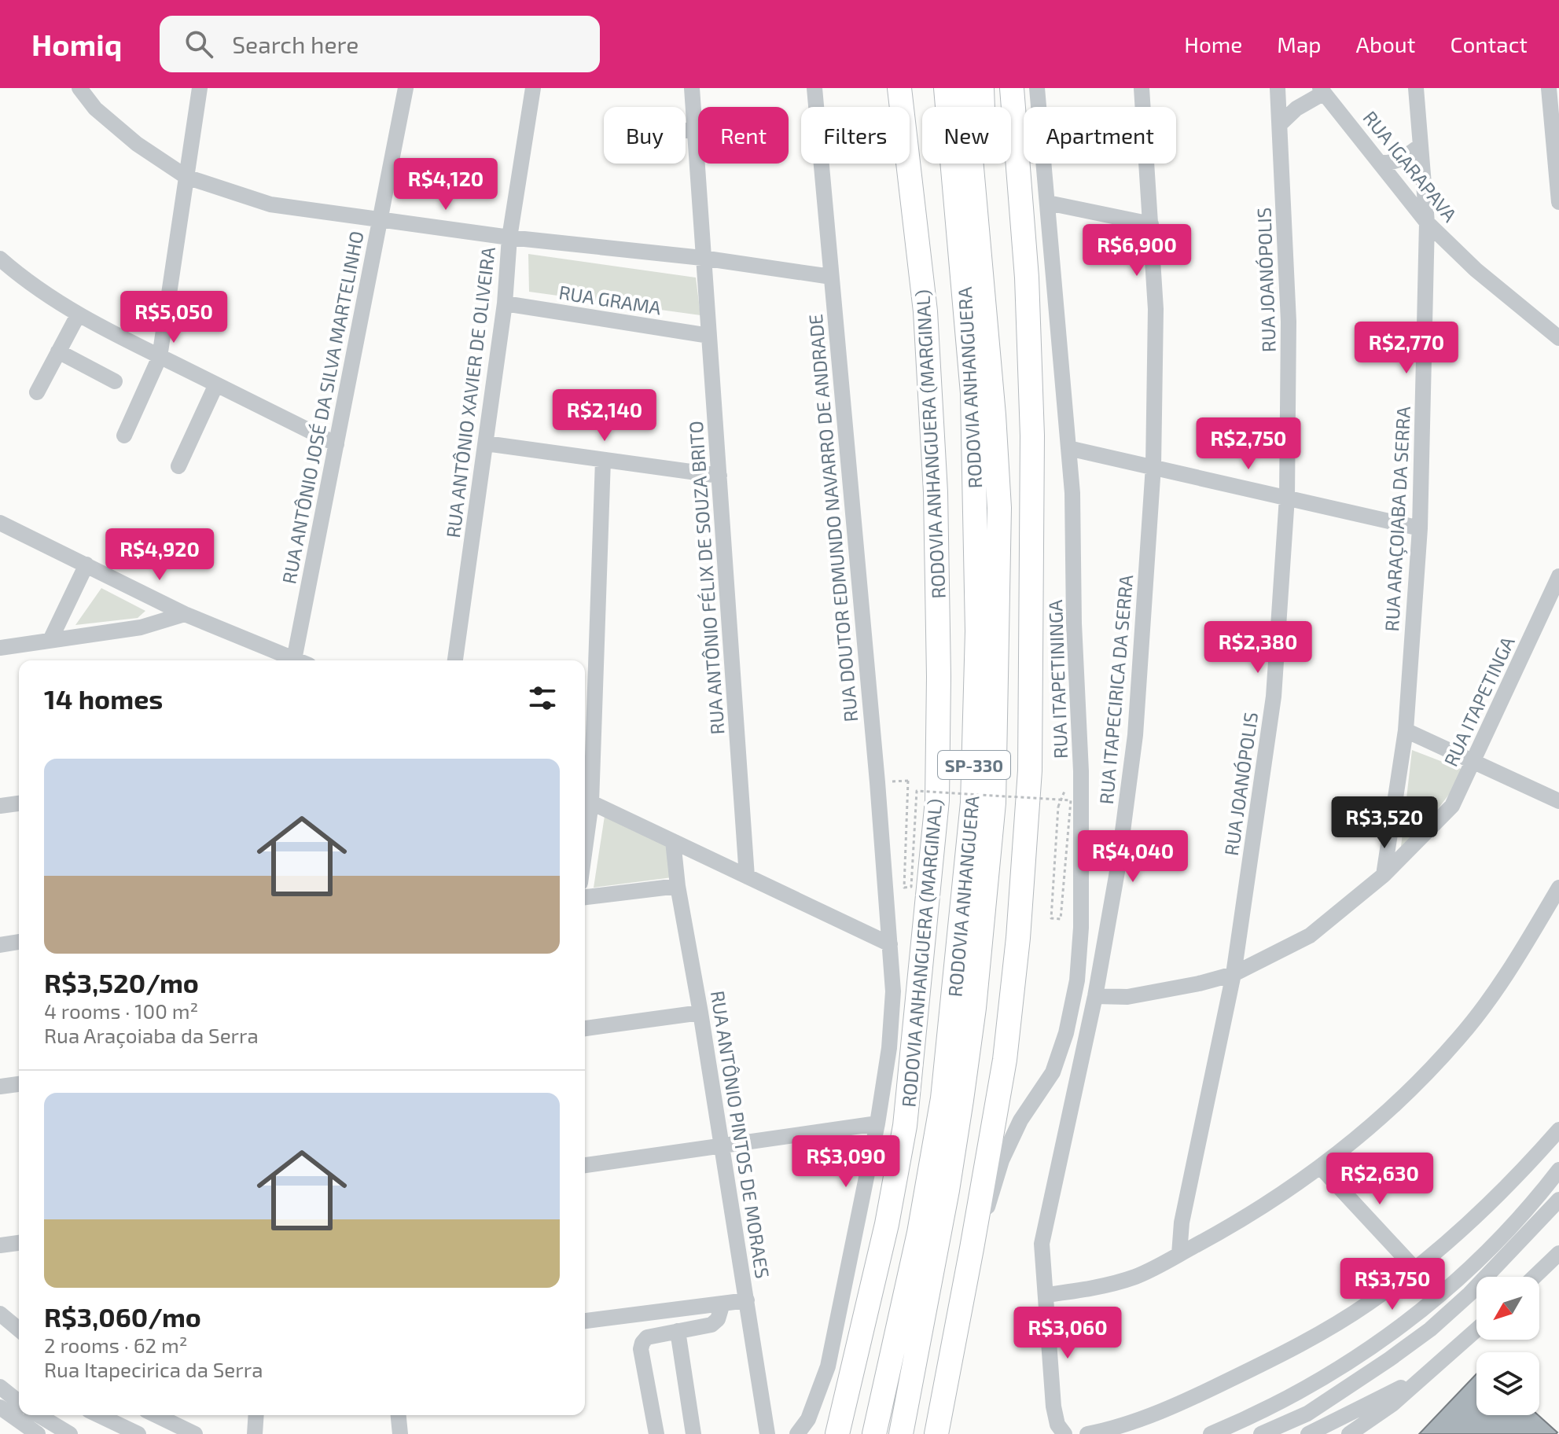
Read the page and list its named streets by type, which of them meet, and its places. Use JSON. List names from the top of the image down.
{
  "streets": {
    "highway": ["RODOVIA ANHANGUERA", "RODOVIA ANHANGUERA (MARGINAL)", "SP-330"],
    "street": [
      "RUA IGARAPAVA",
      "RUA JOANÓPOLIS",
      "RUA GRAMA",
      "RUA ANTÔNIO XAVIER DE OLIVEIRA",
      "RUA ANTÔNIO JOSÉ DA SILVA MARTELINHO",
      "RUA DOUTOR EDMUNDO NAVARRO DE ANDRADE",
      "RUA ARAÇOIABA DA SERRA",
      "RUA ANTÔNIO FÉLIX DE SOUZA BRITO",
      "RUA ITAPETININGA",
      "RUA ITAPECIRICA DA SERRA",
      "RUA ITAPETINGA",
      "RUA ANTÔNIO PINTOS DE MORAES"
    ]
  },
  "crossings": [
    ["RUA IGARAPAVA", "RUA ARAÇOIABA DA SERRA"],
    ["RUA JOANÓPOLIS", "RUA ITAPETINGA"],
    ["RUA GRAMA", "RUA ANTÔNIO XAVIER DE OLIVEIRA"],
    ["RUA GRAMA", "RUA ANTÔNIO FÉLIX DE SOUZA BRITO"],
    ["RUA ARAÇOIABA DA SERRA", "RUA ITAPETINGA"],
    ["RUA ITAPECIRICA DA SERRA", "RUA ITAPETINGA"]
  ],
  "north": "bottom left",
  "page": {
    "header": "Homiq",
    "search": "Search here",
    "nav": [
      "Home",
      "Map",
      "About",
      "Contact"
    ],
    "chip": [
      "Buy",
      "Rent",
      "Filters",
      "New",
      "Apartment"
    ],
    "price": [
      "R$4,120",
      "R$6,900",
      "R$5,050",
      "R$2,770",
      "R$2,140",
      "R$2,750",
      "R$4,920",
      "R$2,380",
      "R$3,520",
      "R$4,040",
      "R$3,090",
      "R$2,630",
      "R$3,750",
      "R$3,060"
    ],
    "heading": "14 homes",
    "list": [
      {
        "name": "R$3,520/mo",
        "note": "4 rooms · 100 m² · Rua Araçoiaba da Serra"
      },
      {
        "name": "R$3,060/mo",
        "note": "2 rooms · 62 m² · Rua Itapecirica da Serra"
      }
    ]
  }
}
